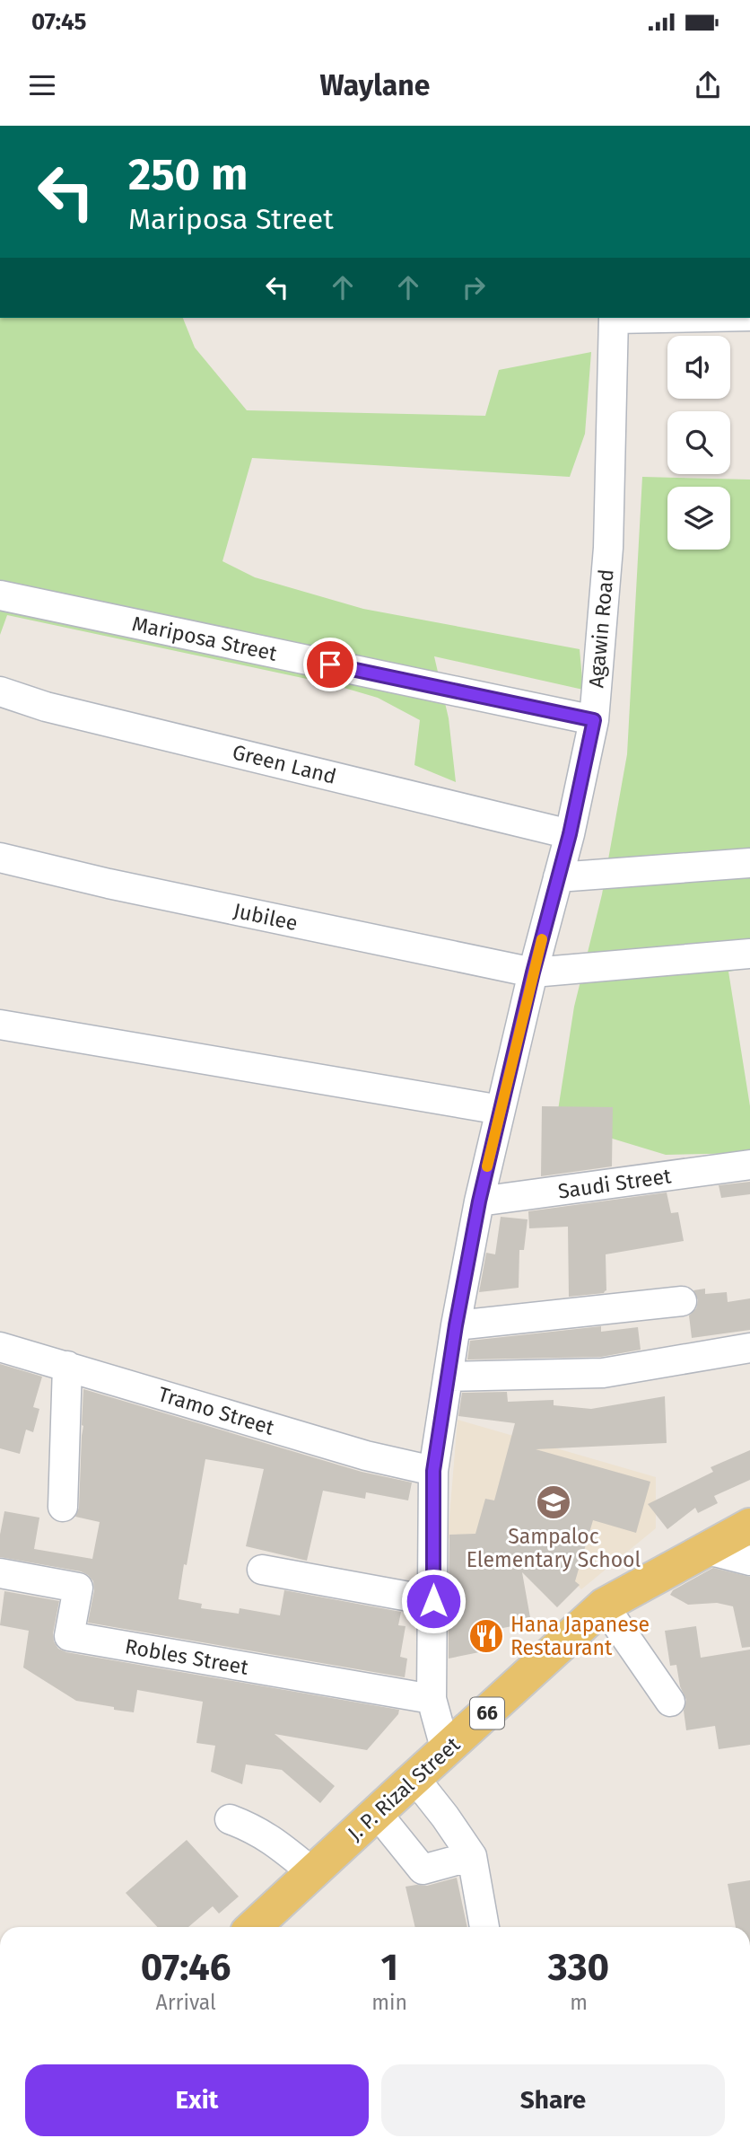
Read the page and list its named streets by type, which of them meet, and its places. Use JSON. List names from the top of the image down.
{
  "streets": {
    "main road": ["66", "J. P. Rizal Street"],
    "street": [
      "Agawin Road",
      "Mariposa Street",
      "Green Land",
      "Jubilee",
      "Saudi Street",
      "Tramo Street",
      "Robles Street"
    ]
  },
  "crossings": [
    ["Agawin Road", "Mariposa Street"],
    ["Agawin Road", "Green Land"],
    ["Agawin Road", "Jubilee"],
    ["Agawin Road", "Saudi Street"],
    ["Agawin Road", "Tramo Street"],
    ["Agawin Road", "Robles Street"],
    ["Agawin Road", "J. P. Rizal Street"]
  ],
  "places": {
    "school or university": ["Sampaloc Elementary School"],
    "restaurant": ["Hana Japanese Restaurant"]
  },
  "page": {
    "status": "07:45",
    "header": "Waylane",
    "turn": ["250 m", "Mariposa Street"],
    "eta": [
      "07:46",
      "Arrival",
      "1",
      "min",
      "330",
      "m"
    ],
    "buttons": ["Exit", "Share"]
  }
}
